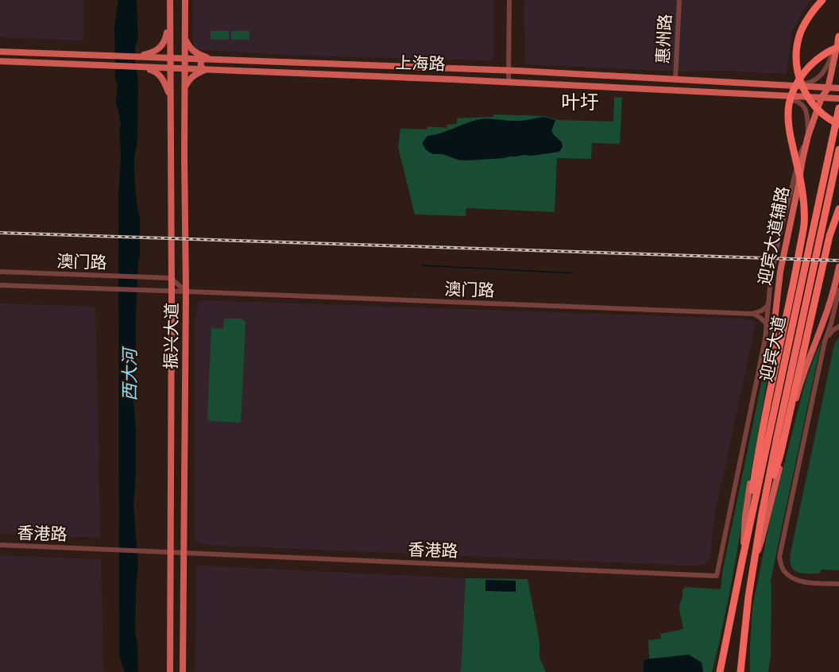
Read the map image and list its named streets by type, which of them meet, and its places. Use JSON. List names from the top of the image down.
{
  "streets": {
    "highway": ["迎宾大道"],
    "main road": ["上海路", "迎宾大道辅路", "振兴大道"],
    "street": ["惠州路", "澳门路", "香港路"]
  },
  "crossings": [
    ["惠州路", "上海路"],
    ["上海路", "迎宾大道辅路"],
    ["上海路", "振兴大道"],
    ["迎宾大道辅路", "迎宾大道"],
    ["澳门路", "振兴大道"],
    ["振兴大道", "香港路"]
  ],
  "districts": ["叶圩"],
  "water": ["西大河"]
}
